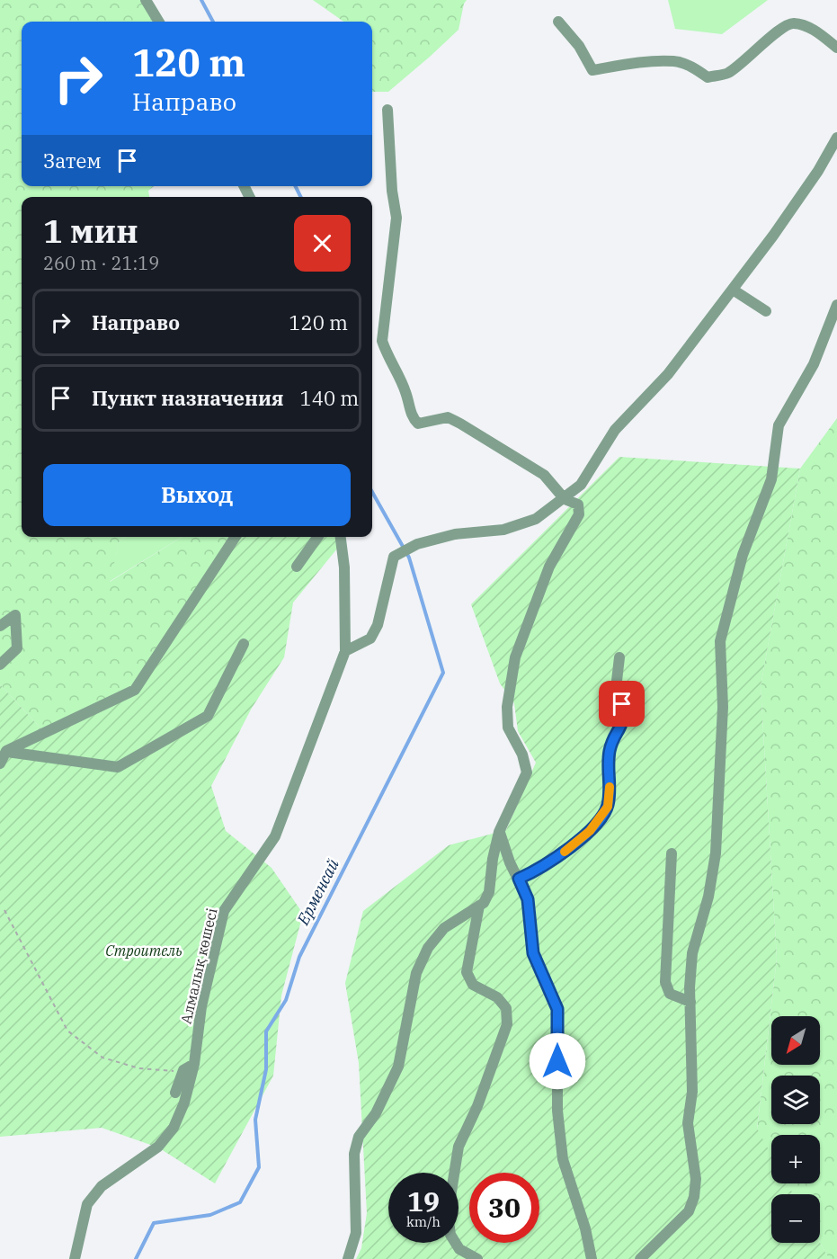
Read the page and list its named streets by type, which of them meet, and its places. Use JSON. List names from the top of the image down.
{
  "streets": {
    "street": ["Алмалық көшесі"]
  },
  "water": ["Ерменсай"],
  "parks": ["Строитель"],
  "north": "bottom left",
  "page": {
    "turn": ["120 m", "Направо"],
    "then": "Затем",
    "heading": ["1 мин", "260 m · 21:19"],
    "list": [
      {
        "name": "Направо",
        "value": "120 m"
      },
      {
        "name": "Пункт назначения",
        "value": "140 m"
      }
    ],
    "buttons": "Выход",
    "map_buttons": ["+", "−"],
    "speed": "19 km/h",
    "limit": "30"
  }
}
